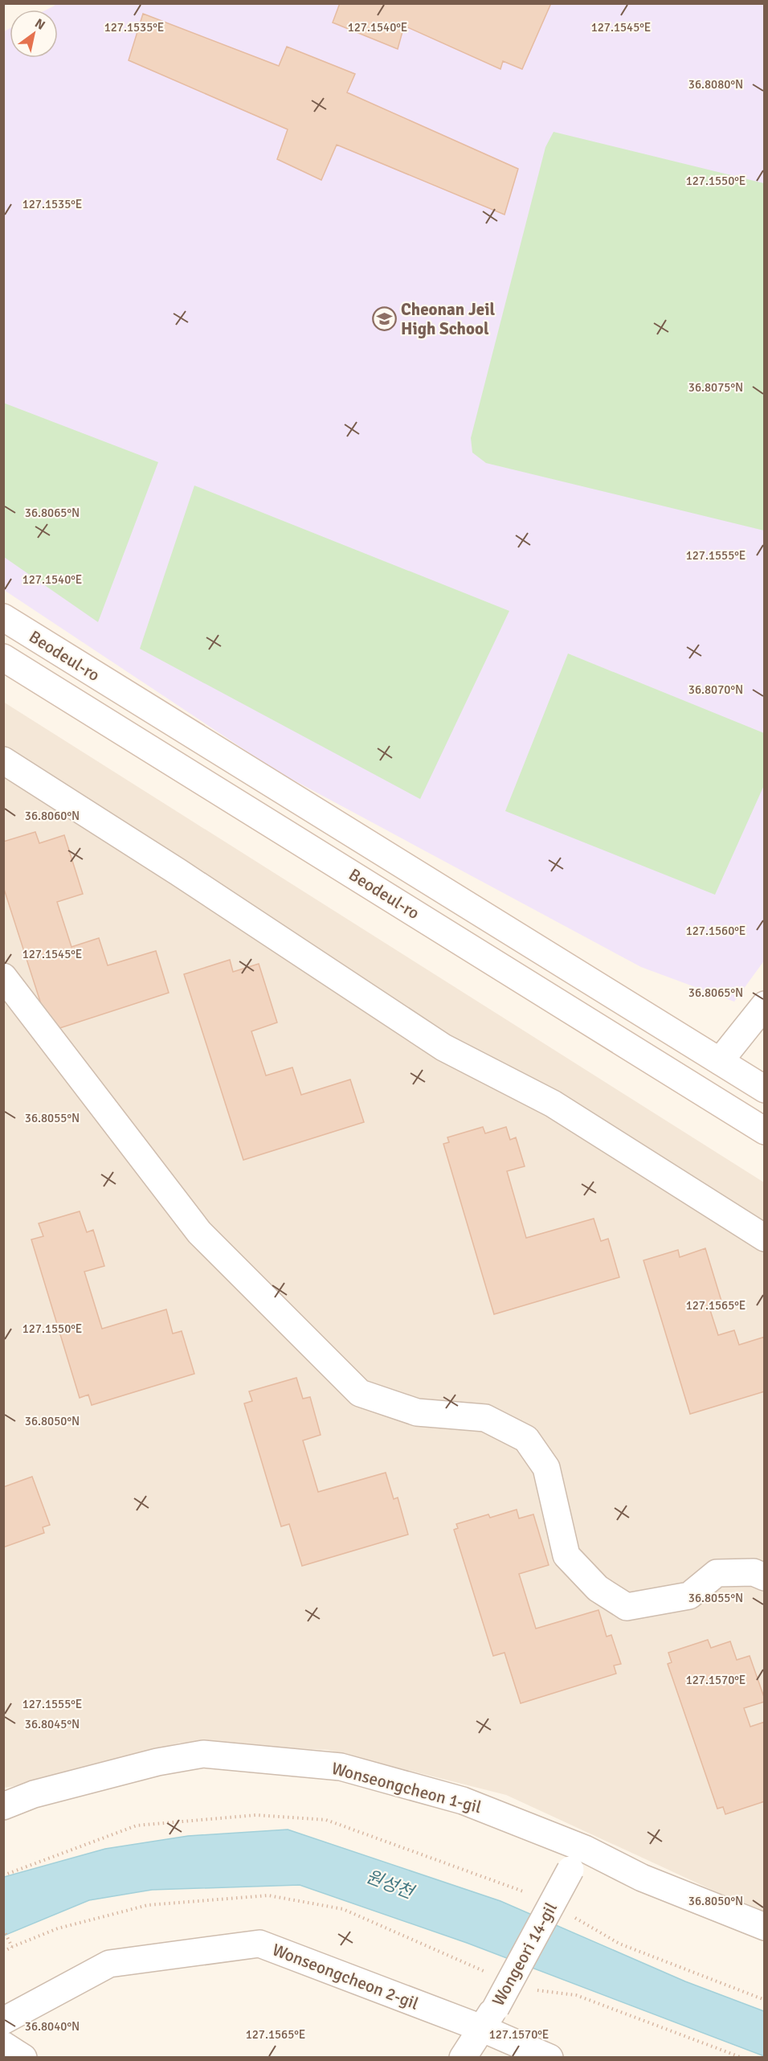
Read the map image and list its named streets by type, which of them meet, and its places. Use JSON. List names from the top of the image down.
{
  "streets": {
    "street": [
      "Beodeul-ro",
      "Wonseongcheon 1-gil",
      "Wongeori 14-gil",
      "Wonseongcheon 2-gil"
    ]
  },
  "crossings": [
    ["Wonseongcheon 1-gil", "Wongeori 14-gil"],
    ["Wongeori 14-gil", "Wonseongcheon 2-gil"]
  ],
  "water": ["원성천"],
  "places": {
    "school or university": ["Cheonan Jeil High School"]
  },
  "north": "top right",
  "coordinates": [
    "127.1535°E",
    "127.1540°E",
    "127.1545°E",
    "36.8080°N",
    "127.1550°E",
    "36.8075°N",
    "36.8065°N",
    "127.1555°E",
    "36.8070°N",
    "36.8060°N",
    "127.1560°E",
    "36.8055°N",
    "127.1565°E",
    "36.8050°N",
    "127.1570°E",
    "36.8045°N",
    "36.8040°N"
  ]
}
